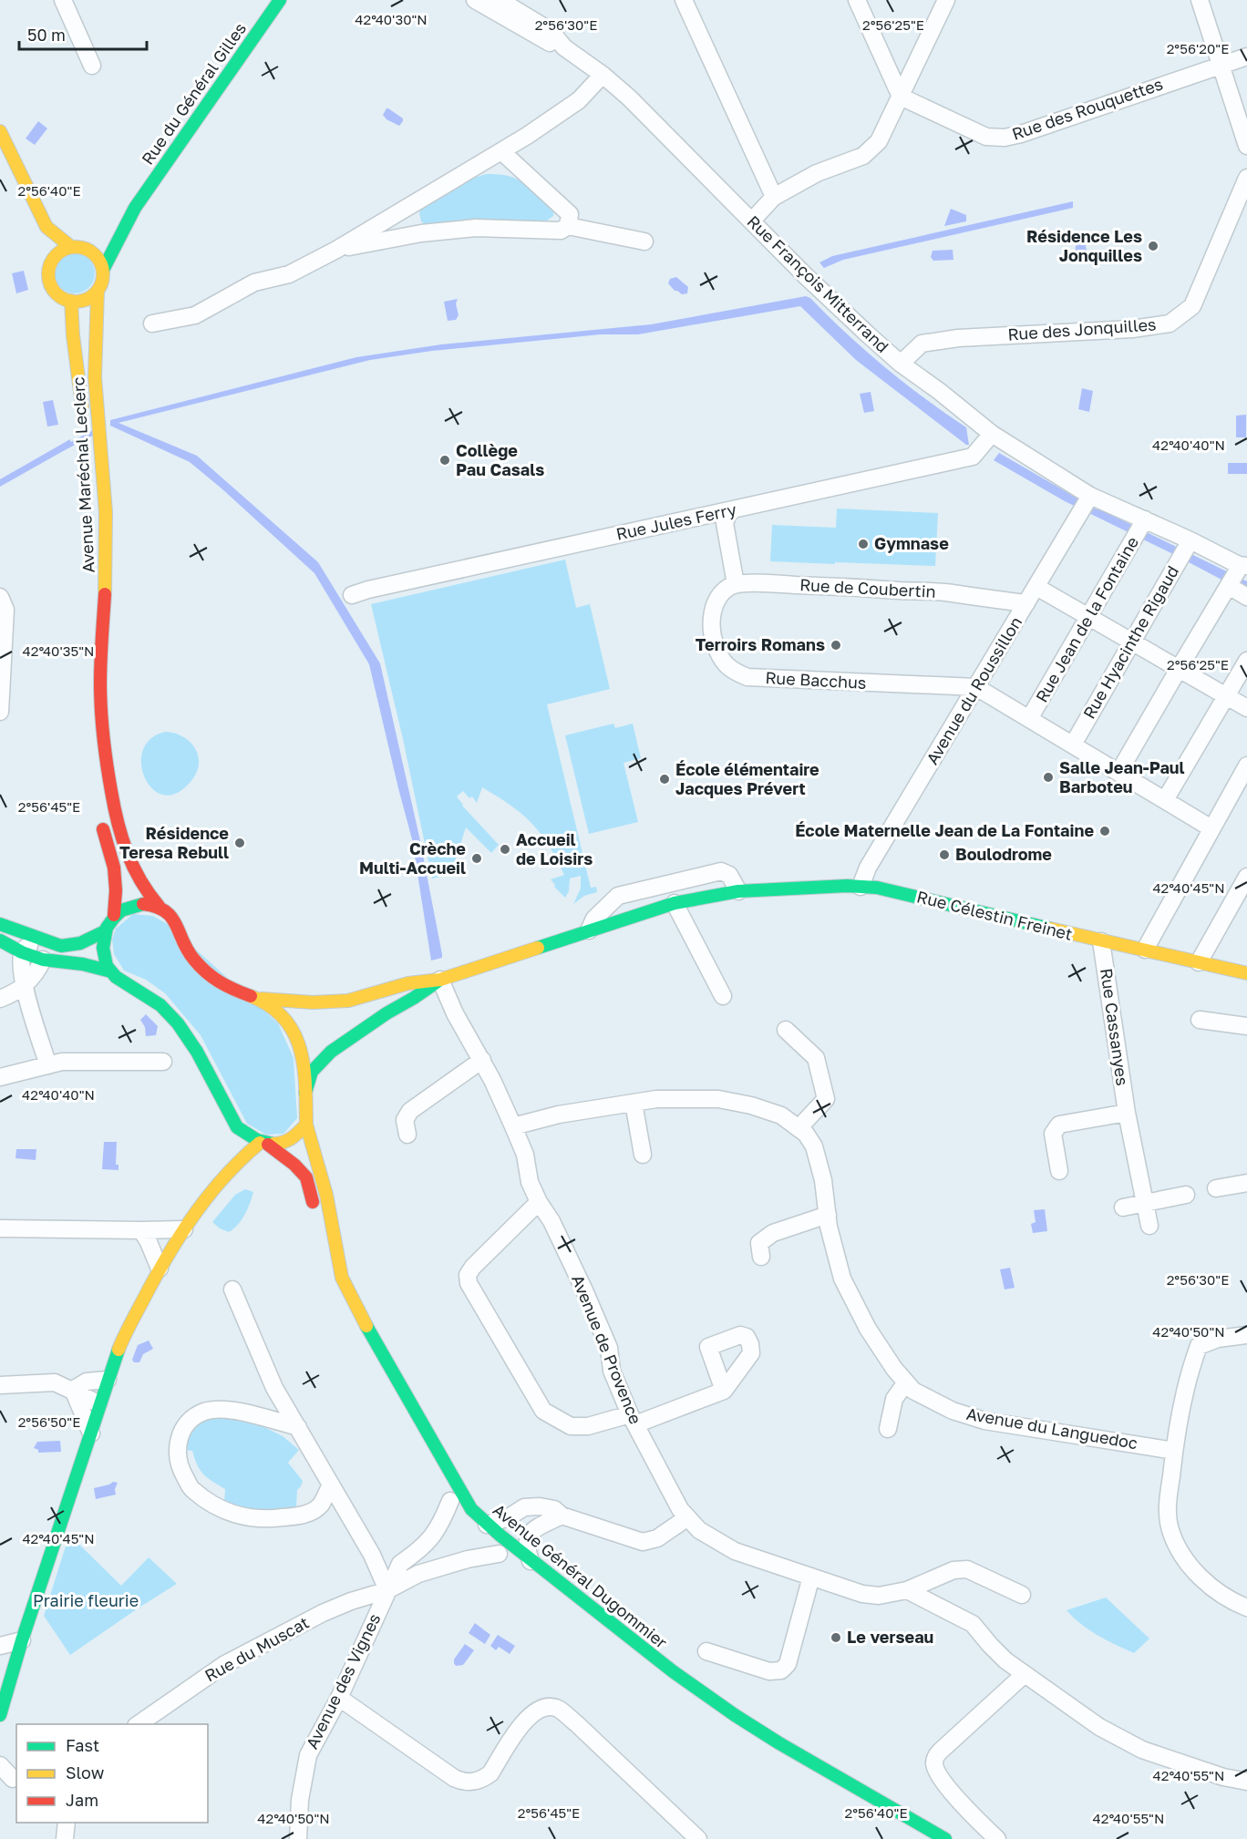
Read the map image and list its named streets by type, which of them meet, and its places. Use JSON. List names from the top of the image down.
{
  "streets": {
    "main road": [
      "Rue du Général Gilles",
      "Avenue Maréchal Leclerc",
      "Rue Célestin Freinet",
      "Avenue Général Dugommier"
    ],
    "street": [
      "Rue des Rouquettes",
      "Rue François Mitterrand",
      "Rue des Jonquilles",
      "Rue Jules Ferry",
      "Rue de Coubertin",
      "Rue Jean de la Fontaine",
      "Rue Hyacinthe Rigaud",
      "Rue Bacchus",
      "Avenue du Roussillon",
      "Rue Cassanyes",
      "Avenue de Provence",
      "Avenue du Languedoc",
      "Rue du Muscat",
      "Avenue des Vignes"
    ]
  },
  "crossings": [
    ["Rue du Général Gilles", "Avenue Maréchal Leclerc"],
    ["Rue François Mitterrand", "Rue des Jonquilles"],
    ["Rue François Mitterrand", "Rue Jules Ferry"],
    ["Rue François Mitterrand", "Rue Jean de la Fontaine"],
    ["Rue François Mitterrand", "Rue Hyacinthe Rigaud"],
    ["Rue François Mitterrand", "Avenue du Roussillon"],
    ["Avenue Maréchal Leclerc", "Rue Célestin Freinet"],
    ["Avenue Maréchal Leclerc", "Avenue Général Dugommier"],
    ["Rue de Coubertin", "Rue Bacchus"],
    ["Rue de Coubertin", "Avenue du Roussillon"],
    ["Rue Bacchus", "Avenue du Roussillon"],
    ["Avenue du Roussillon", "Rue Célestin Freinet"],
    ["Rue Célestin Freinet", "Rue Cassanyes"],
    ["Rue Célestin Freinet", "Avenue de Provence"],
    ["Rue Célestin Freinet", "Avenue Général Dugommier"],
    ["Avenue de Provence", "Avenue du Languedoc"],
    ["Rue du Muscat", "Avenue des Vignes"]
  ],
  "parks": ["Prairie fleurie"],
  "places": [
    "Résidence Les Jonquilles",
    "Collège Pau Casals",
    "Gymnase",
    "Terroirs Romans",
    "Salle Jean-Paul Barboteu",
    "École élémentaire Jacques Prévert",
    "École Maternelle Jean de La Fontaine",
    "Résidence Teresa Rebull",
    "Accueil de Loisirs",
    "Boulodrome",
    "Crèche Multi-Accueil",
    "Le verseau"
  ],
  "legend": ["Fast", "Slow", "Jam"],
  "scale_bar": "50 m",
  "coordinates": [
    "42°40'30\"N",
    "2°56'30\"E",
    "2°56'25\"E",
    "2°56'20\"E",
    "2°56'40\"E",
    "42°40'40\"N",
    "42°40'35\"N",
    "2°56'45\"E",
    "42°40'45\"N",
    "42°40'50\"N",
    "2°56'50\"E",
    "42°40'55\"N"
  ]
}
